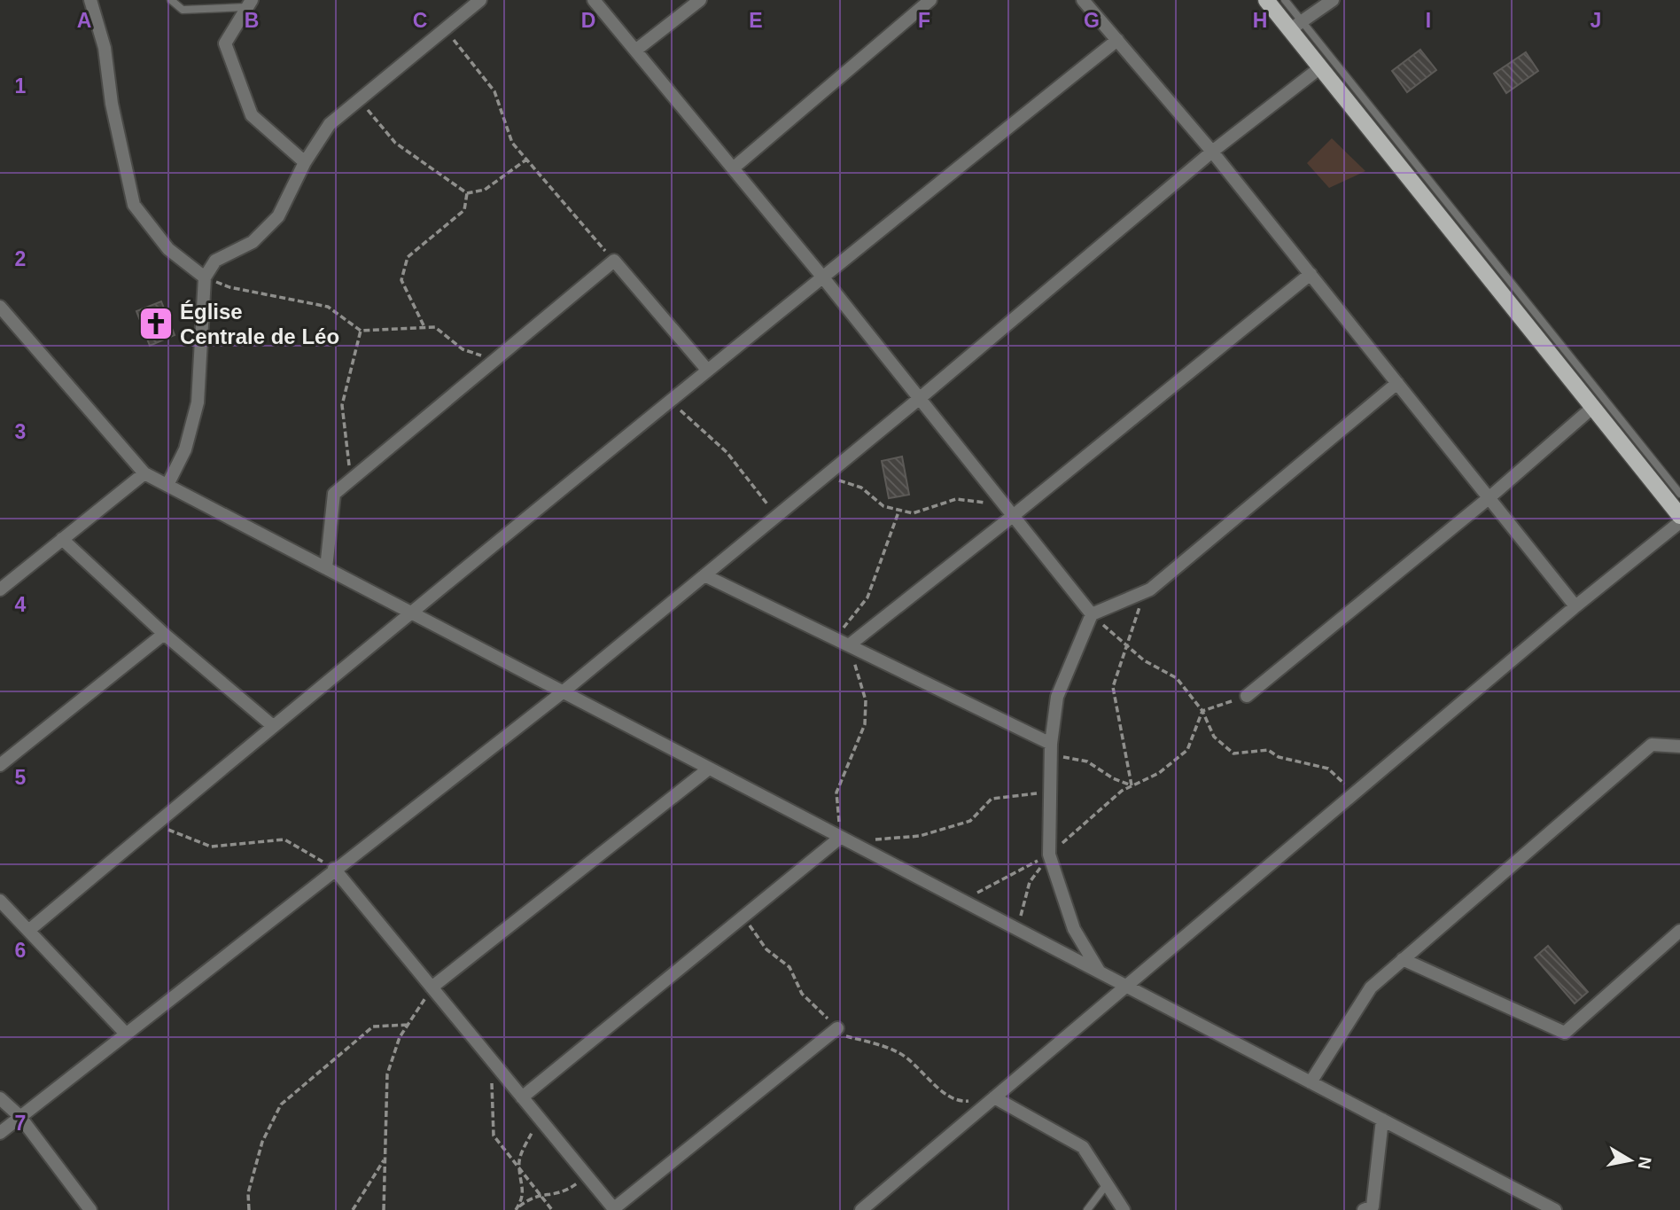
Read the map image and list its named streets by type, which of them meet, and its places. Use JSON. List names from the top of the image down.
{
  "places": {
    "church": ["Église Centrale de Léo"]
  },
  "north": "right",
  "grid": {
    "columns": [
      "A",
      "B",
      "C",
      "D",
      "E",
      "F",
      "G",
      "H",
      "I",
      "J"
    ],
    "rows": [
      "1",
      "2",
      "3",
      "4",
      "5",
      "6",
      "7"
    ]
  }
}
